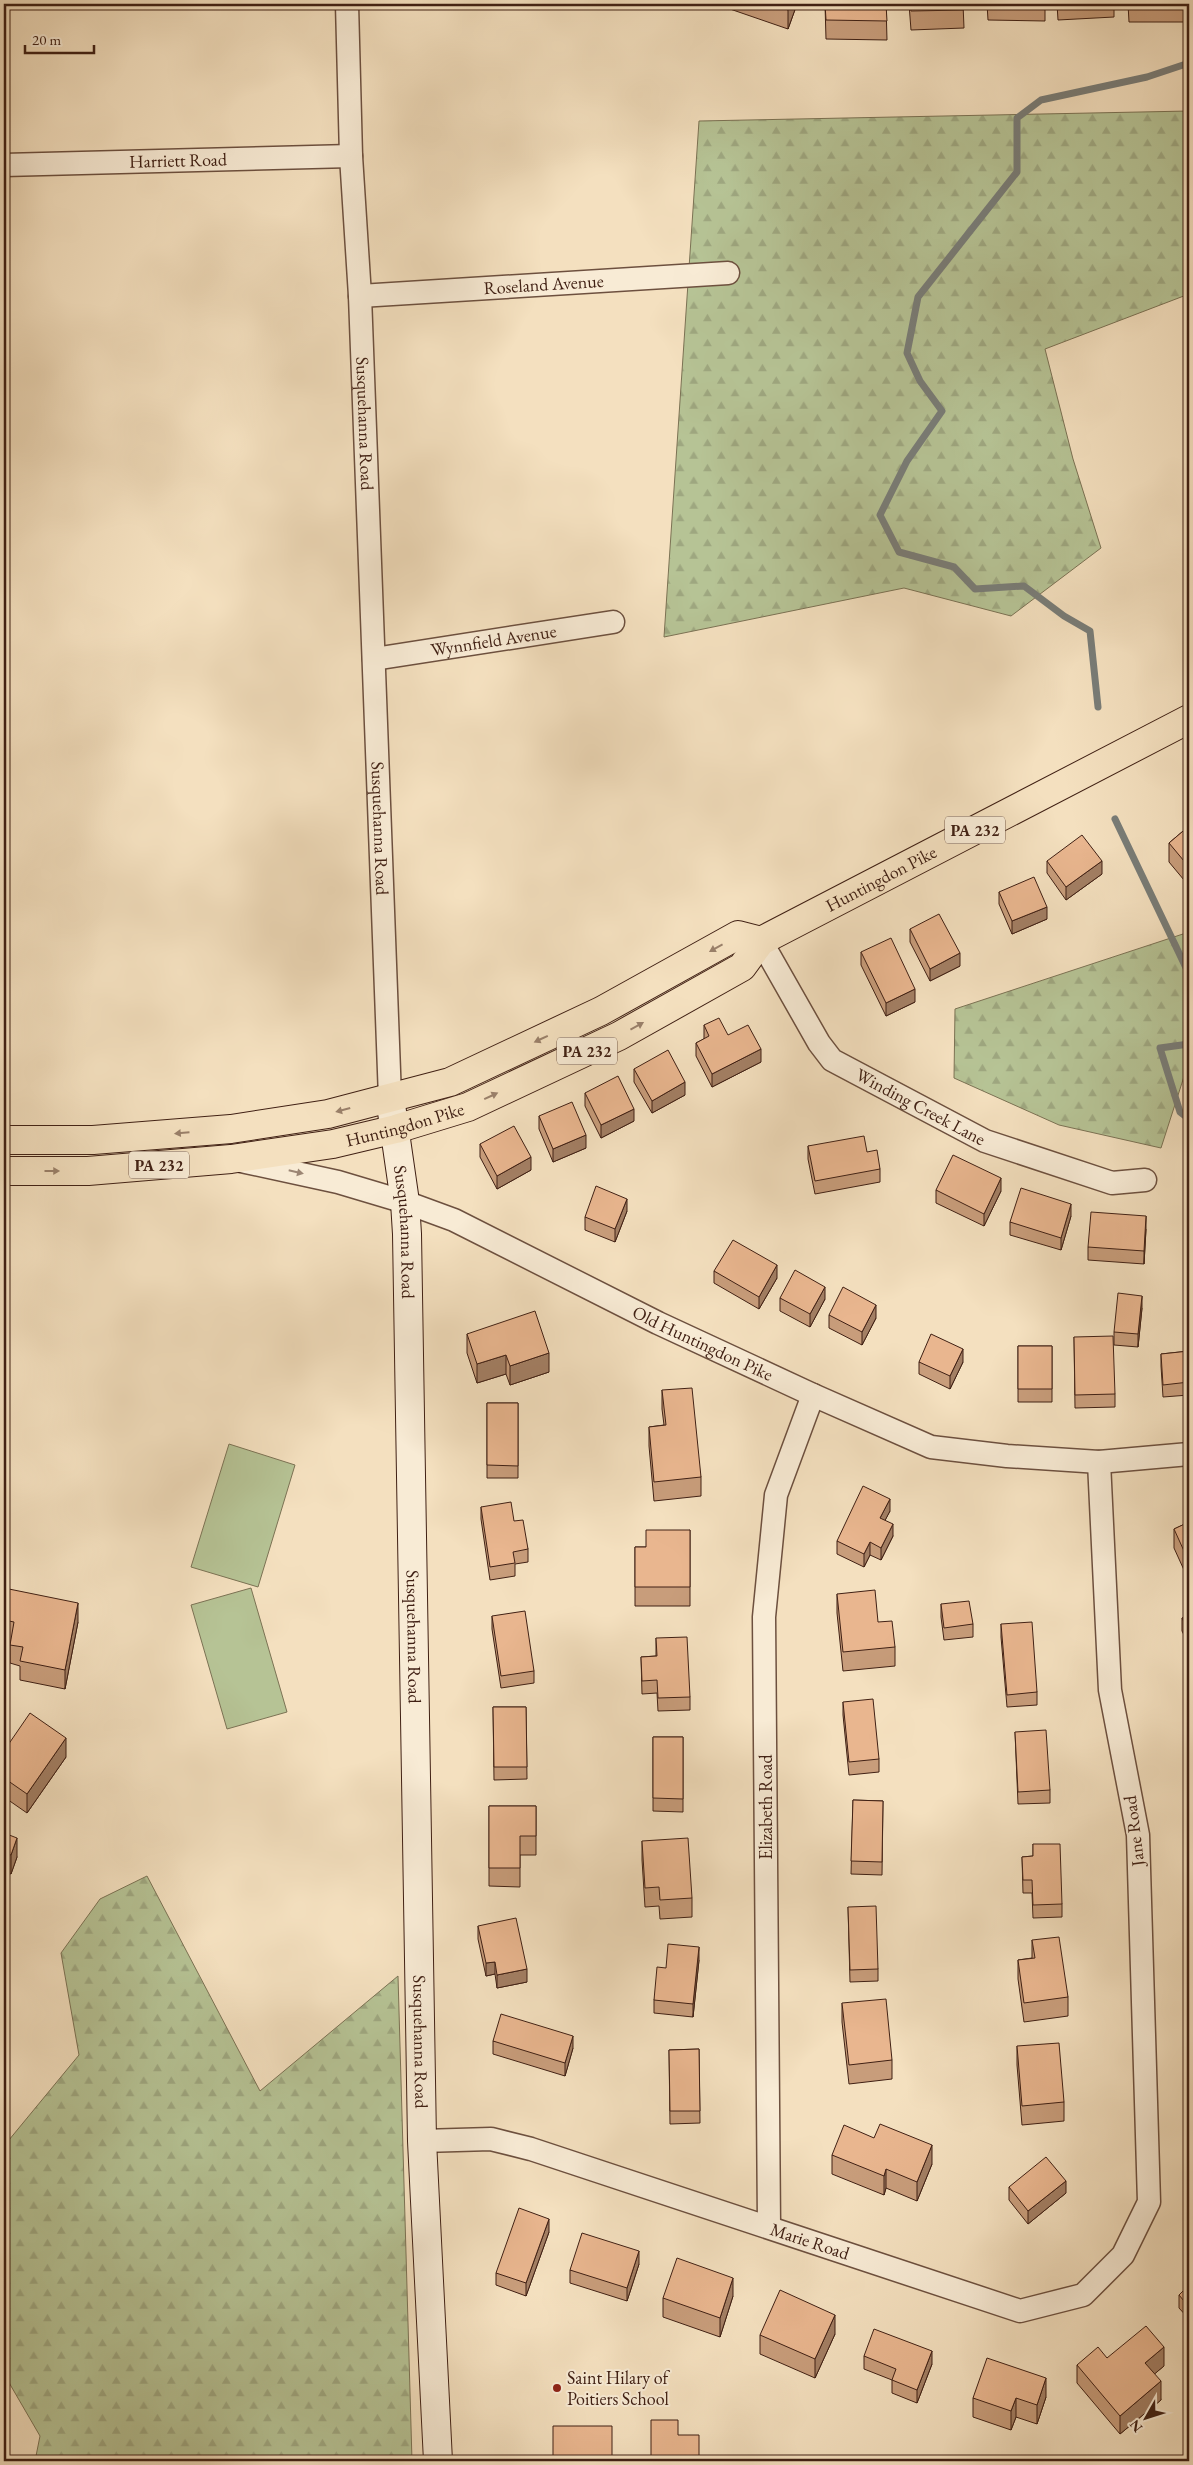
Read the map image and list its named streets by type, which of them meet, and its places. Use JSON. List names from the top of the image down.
{
  "streets": {
    "main road": ["Susquehanna Road", "PA 232", "Huntingdon Pike"],
    "street": [
      "Harriett Road",
      "Roseland Avenue",
      "Wynnfield Avenue",
      "Winding Creek Lane",
      "Old Huntingdon Pike",
      "Elizabeth Road",
      "Jane Road",
      "Marie Road"
    ]
  },
  "crossings": [
    ["Harriett Road", "Susquehanna Road"],
    ["Roseland Avenue", "Susquehanna Road"],
    ["Susquehanna Road", "Wynnfield Avenue"],
    ["Susquehanna Road", "Huntingdon Pike"],
    ["Susquehanna Road", "Old Huntingdon Pike"],
    ["Susquehanna Road", "Marie Road"],
    ["Huntingdon Pike", "Winding Creek Lane"],
    ["Huntingdon Pike", "Old Huntingdon Pike"],
    ["Old Huntingdon Pike", "Elizabeth Road"],
    ["Old Huntingdon Pike", "Jane Road"],
    ["Elizabeth Road", "Marie Road"],
    ["Jane Road", "Marie Road"]
  ],
  "places": ["Saint Hilary of Poitiers School"],
  "scale_bar": "20 m",
  "north": "bottom left"
}
